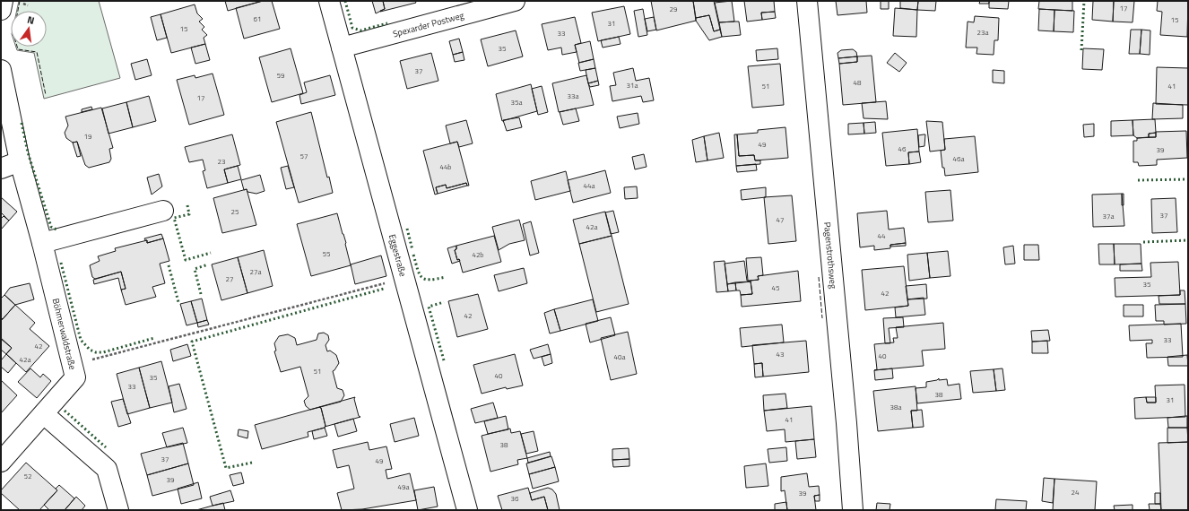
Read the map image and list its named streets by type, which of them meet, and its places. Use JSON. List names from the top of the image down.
{
  "streets": {
    "street": [
      "Spexarder Postweg",
      "Eggestraße",
      "Pagenstrothsweg",
      "Böhmerwaldstraße"
    ]
  },
  "crossings": [
    ["Spexarder Postweg", "Eggestraße"]
  ],
  "house_numbers": [
    "17",
    "29",
    "61",
    "15",
    "31",
    "15",
    "23a",
    "33",
    "35",
    "37",
    "59",
    "48",
    "31a",
    "51",
    "41",
    "33a",
    "17",
    "35a",
    "19",
    "49",
    "46",
    "39",
    "57",
    "46a",
    "23",
    "44b",
    "44a",
    "25",
    "37",
    "37a",
    "47",
    "42a",
    "44",
    "55",
    "42b",
    "27a",
    "27",
    "35",
    "45",
    "42",
    "42",
    "33",
    "42",
    "43",
    "40",
    "40a",
    "42a",
    "51",
    "40",
    "35",
    "33",
    "38",
    "31",
    "38a",
    "41",
    "38",
    "37",
    "49",
    "52",
    "39",
    "49a",
    "24",
    "39",
    "36"
  ],
  "north": "top"
}
